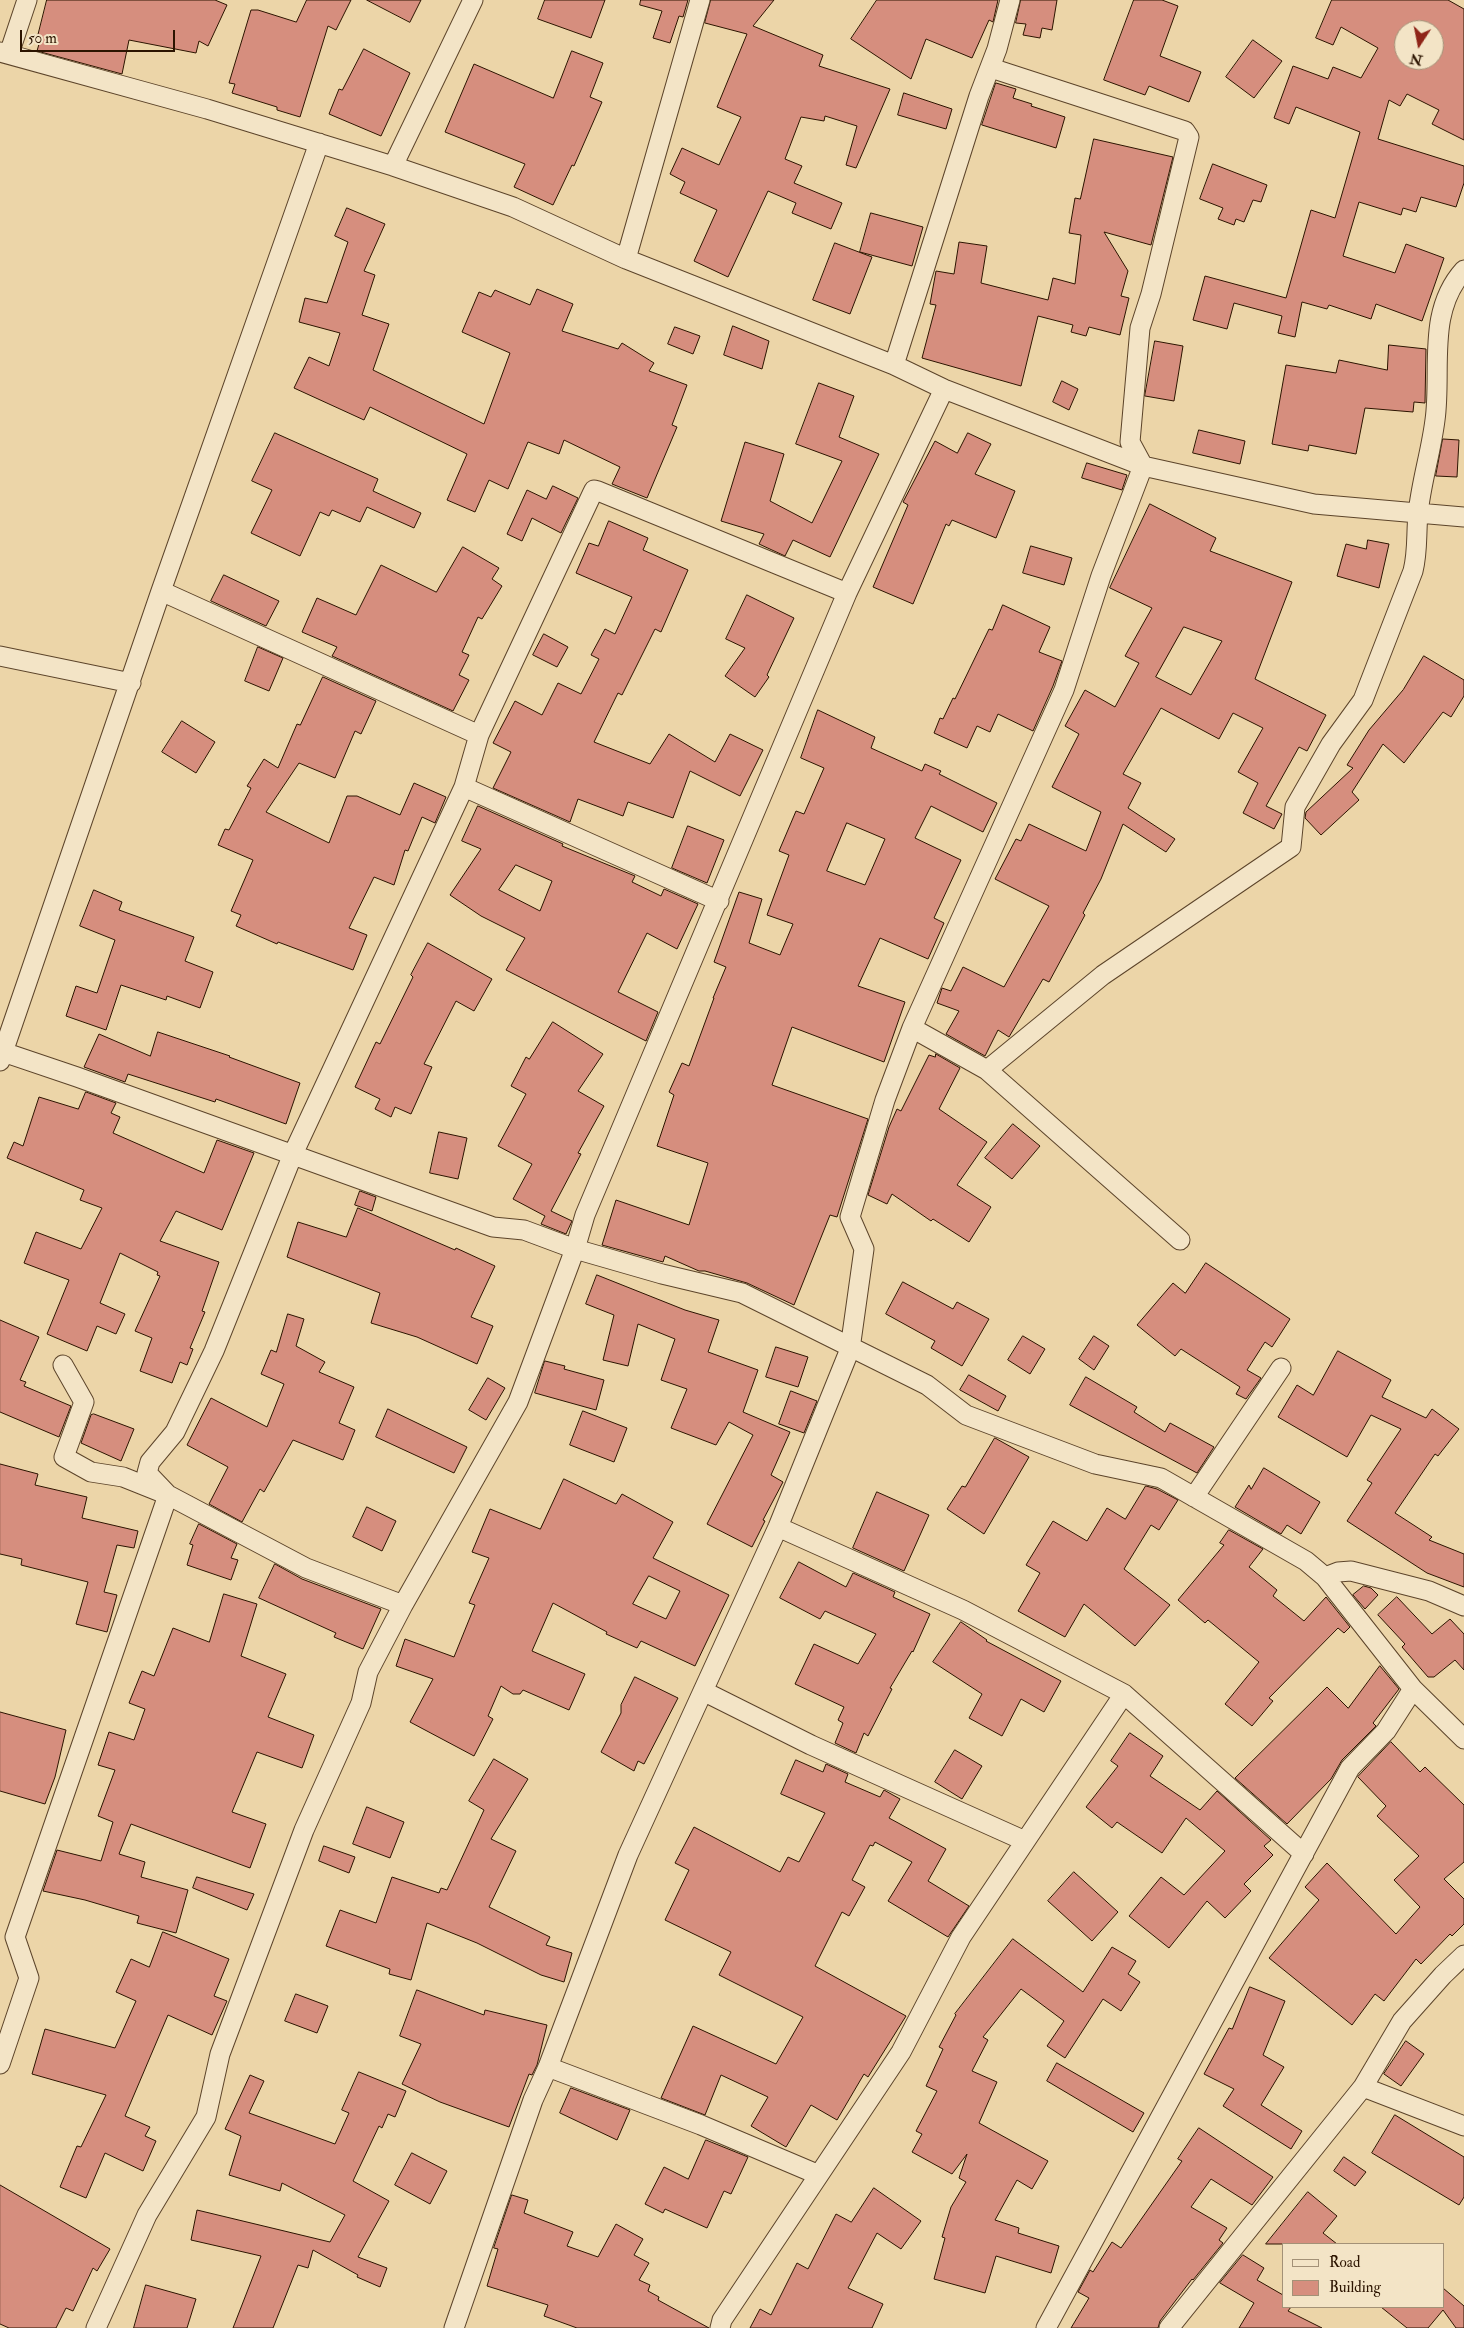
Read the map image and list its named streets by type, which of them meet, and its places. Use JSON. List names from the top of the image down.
{
  "legend": ["Road", "Building"],
  "scale_bar": "50 m",
  "north": "bottom"
}
